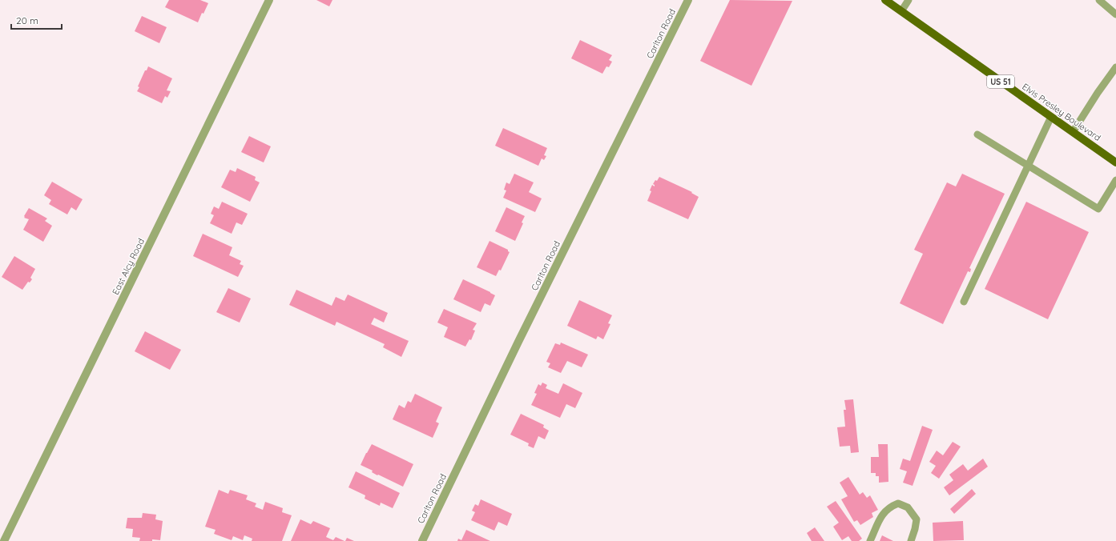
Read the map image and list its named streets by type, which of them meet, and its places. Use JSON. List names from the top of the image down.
{
  "streets": {
    "main road": ["US 51", "Elvis Presley Boulevard"],
    "street": ["Carlton Road", "East Alcy Road"]
  },
  "scale_bar": "20 m"
}
